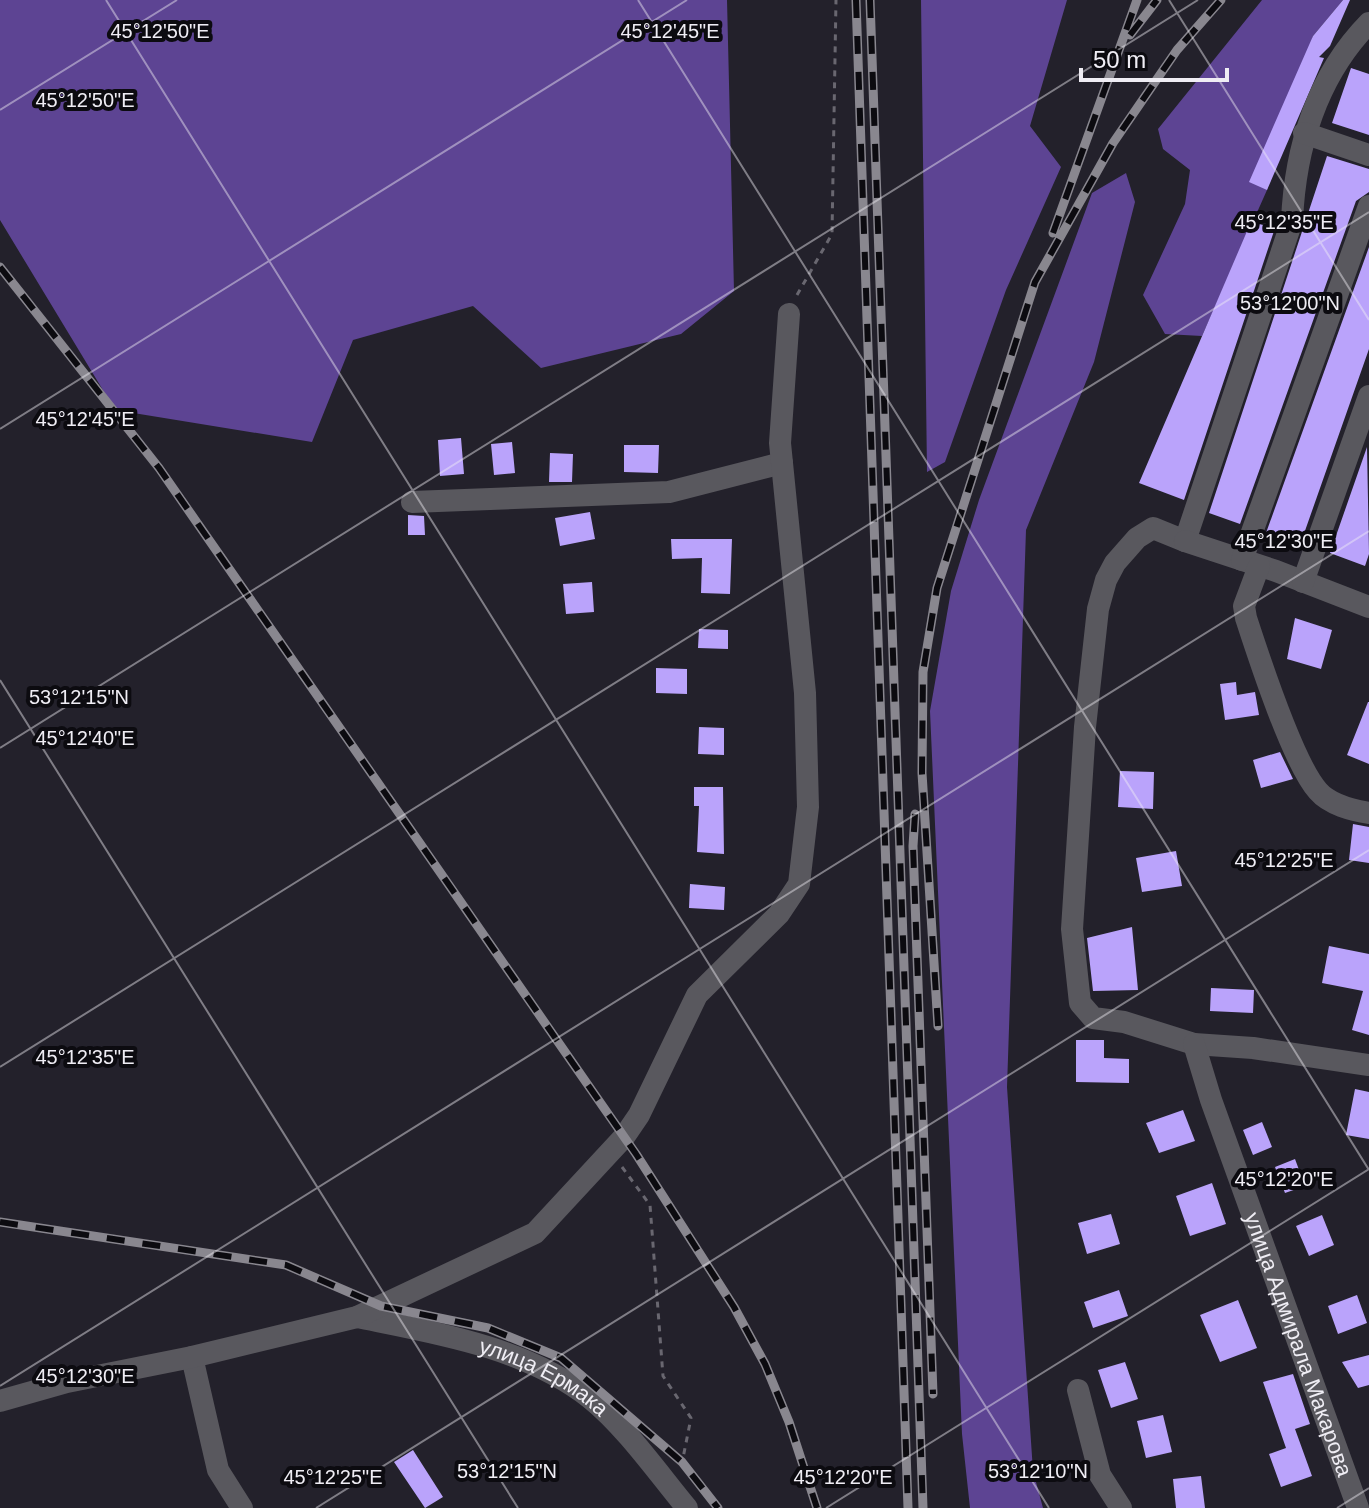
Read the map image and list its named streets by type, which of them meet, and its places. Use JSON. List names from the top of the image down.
{
  "streets": {
    "street": ["улица Адмирала Макарова", "улица Ермака"]
  },
  "scale_bar": "50 m",
  "coordinates": [
    "45°12'50\"E",
    "45°12'45\"E",
    "45°12'35\"E",
    "53°12'00\"N",
    "45°12'30\"E",
    "53°12'15\"N",
    "45°12'40\"E",
    "45°12'25\"E",
    "45°12'20\"E",
    "53°12'10\"N"
  ]
}
